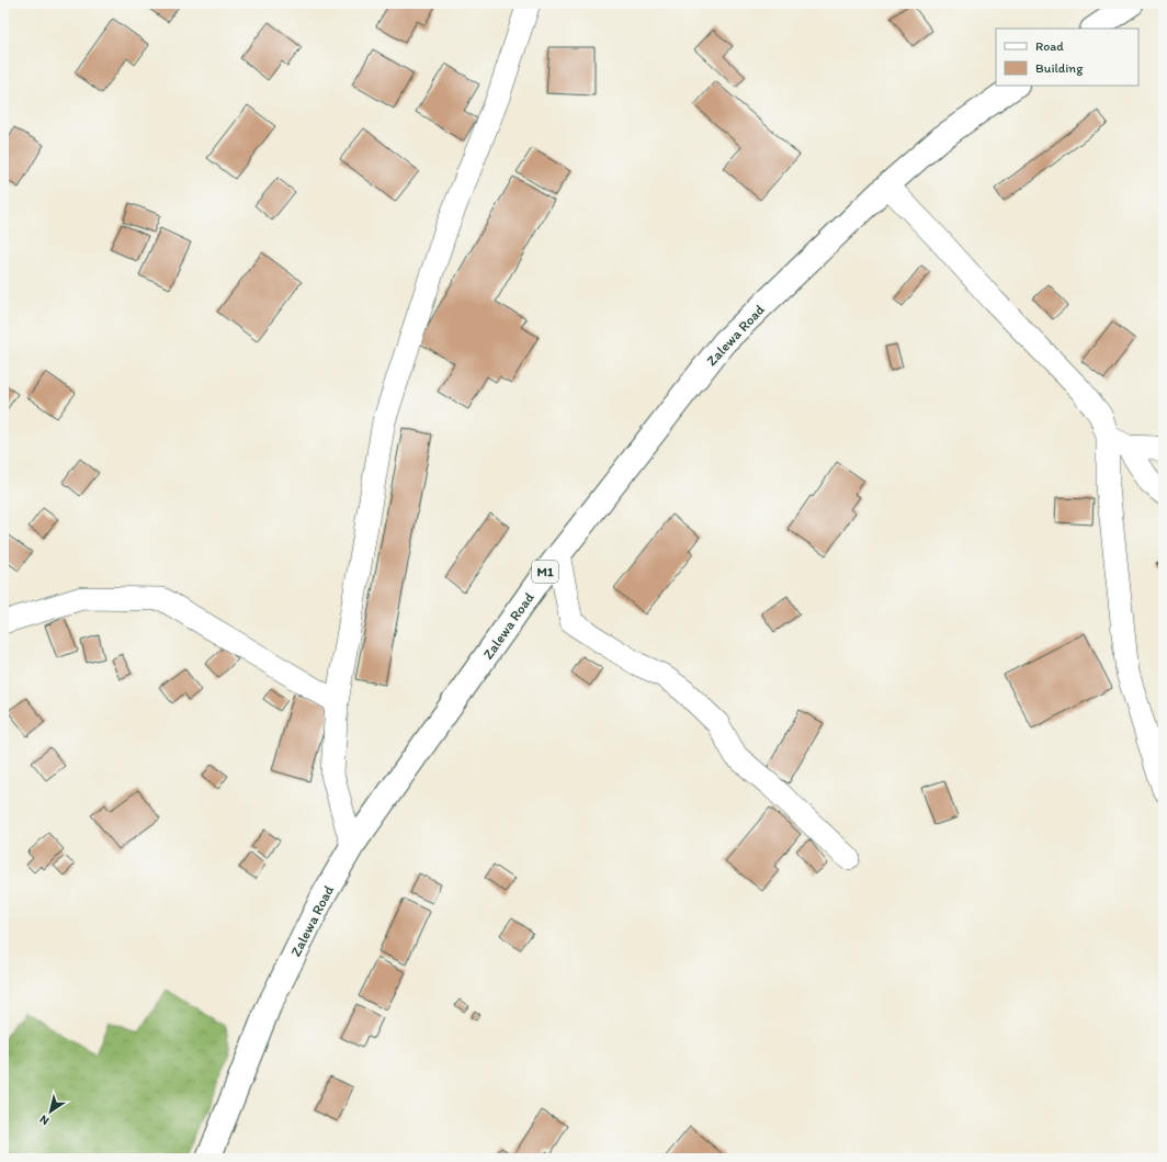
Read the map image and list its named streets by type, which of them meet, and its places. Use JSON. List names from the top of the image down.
{
  "streets": {
    "highway": ["Zalewa Road", "M1"]
  },
  "legend": ["Road", "Building"],
  "north": "bottom left"
}
